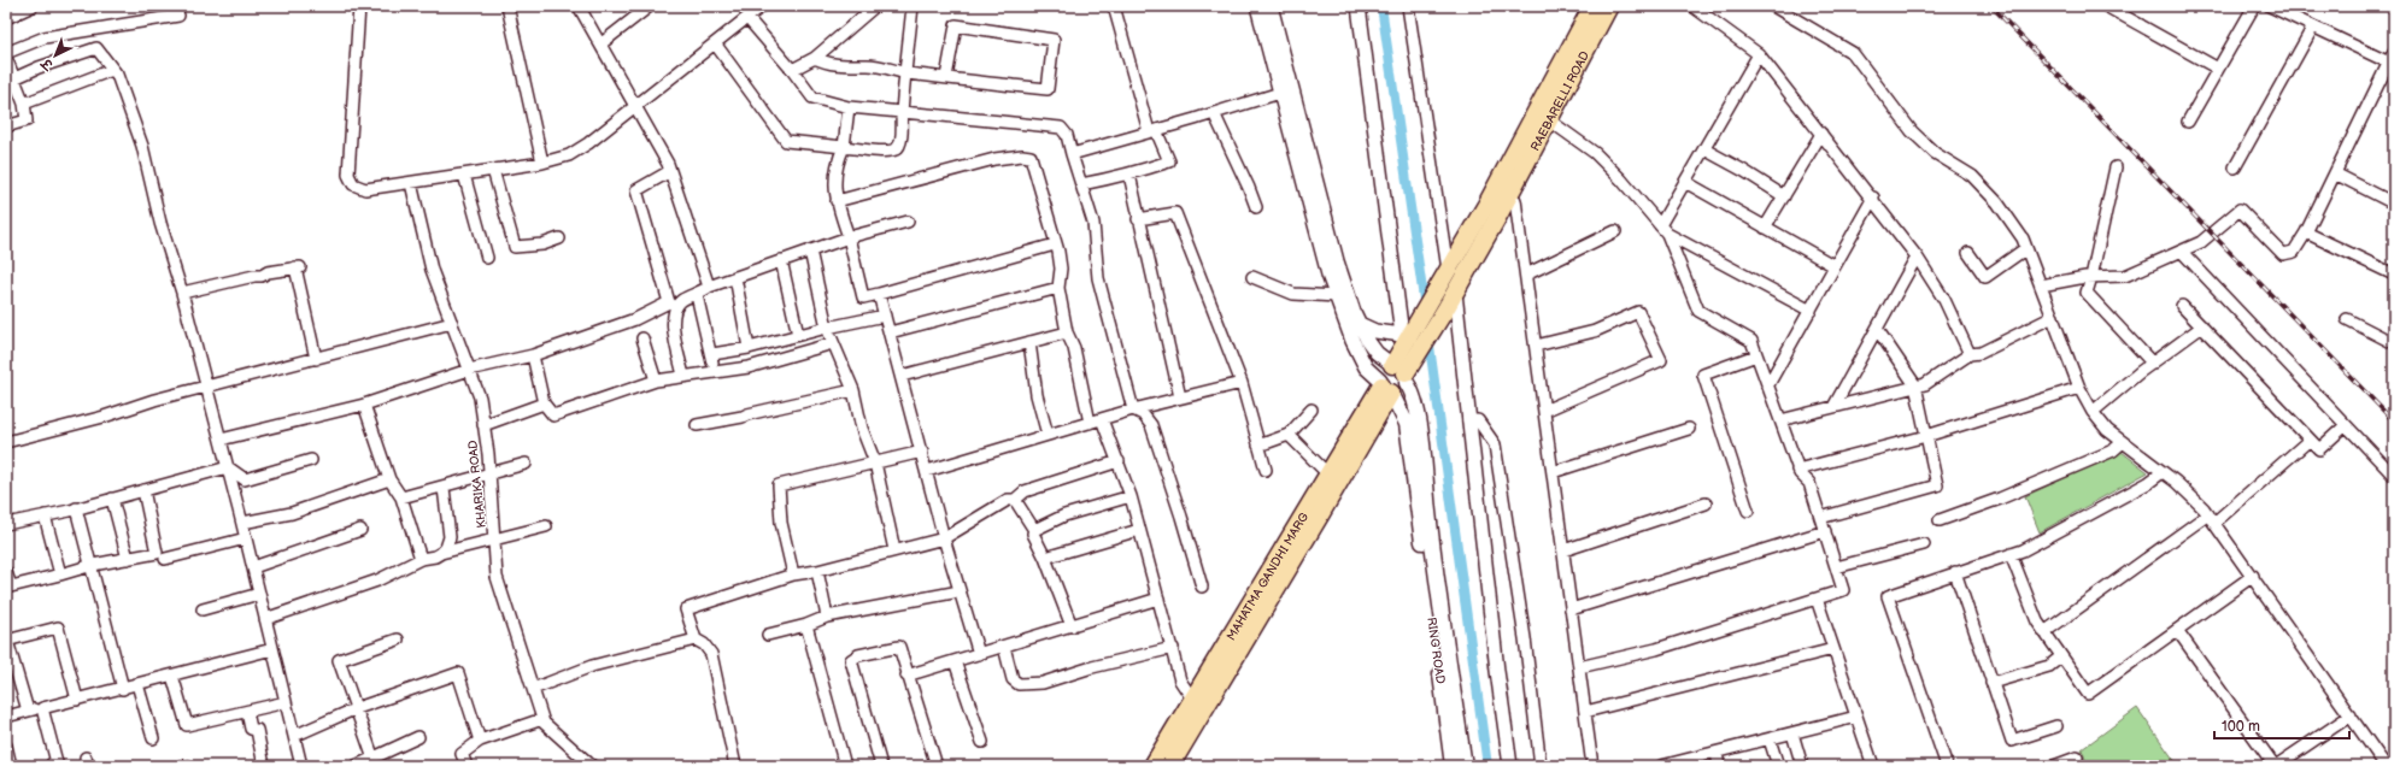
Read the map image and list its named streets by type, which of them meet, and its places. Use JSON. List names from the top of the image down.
{
  "streets": {
    "main road": ["RAEBARELLI ROAD", "MAHATMA GANDHI MARG", "RING ROAD"],
    "street": ["KHARIKA ROAD"]
  },
  "crossings": [
    ["MAHATMA GANDHI MARG", "RING ROAD"]
  ],
  "scale_bar": "100 m",
  "north": "bottom left"
}
